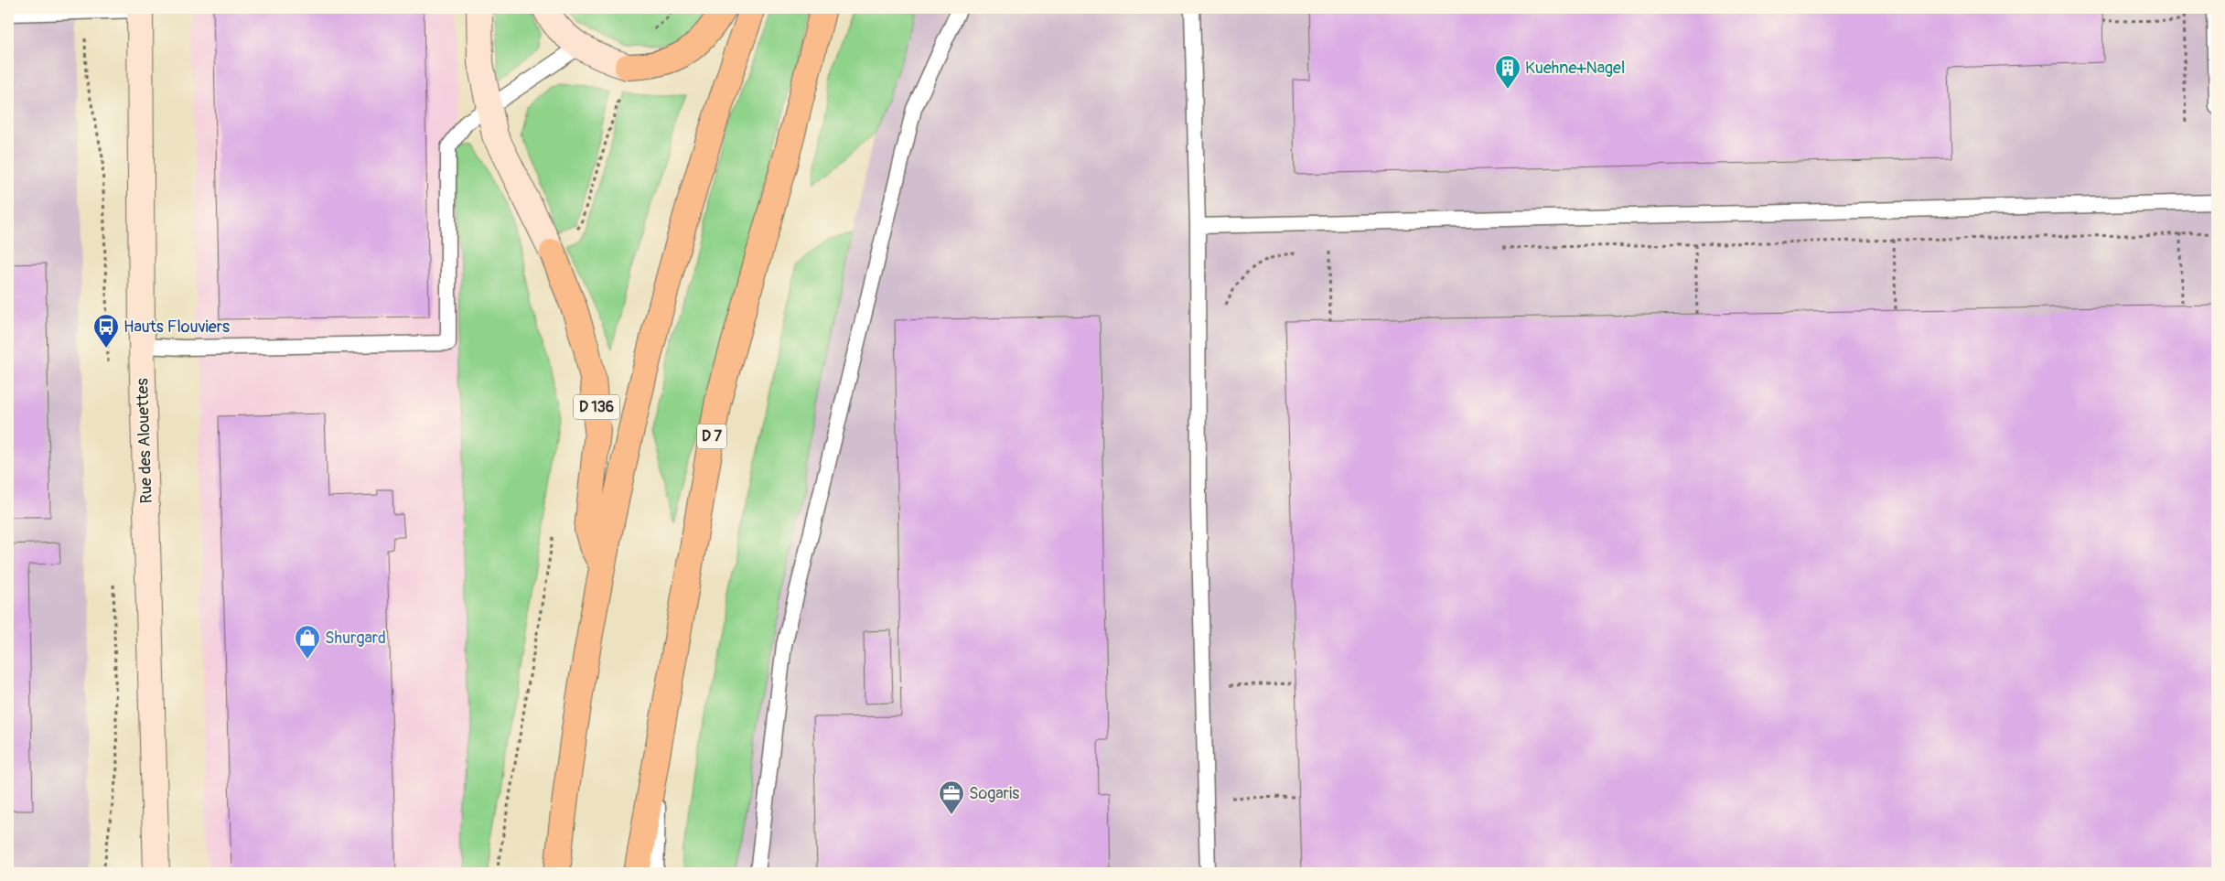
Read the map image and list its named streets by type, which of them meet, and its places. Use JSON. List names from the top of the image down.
{
  "streets": {
    "highway": ["D 136", "D 7"],
    "main road": ["Rue des Alouettes"]
  },
  "places": {
    "building": ["Kuehne+Nagel"],
    "bus stop": ["Hauts Flouviers"],
    "shop": ["Shurgard"],
    "office": ["Sogaris"]
  }
}
